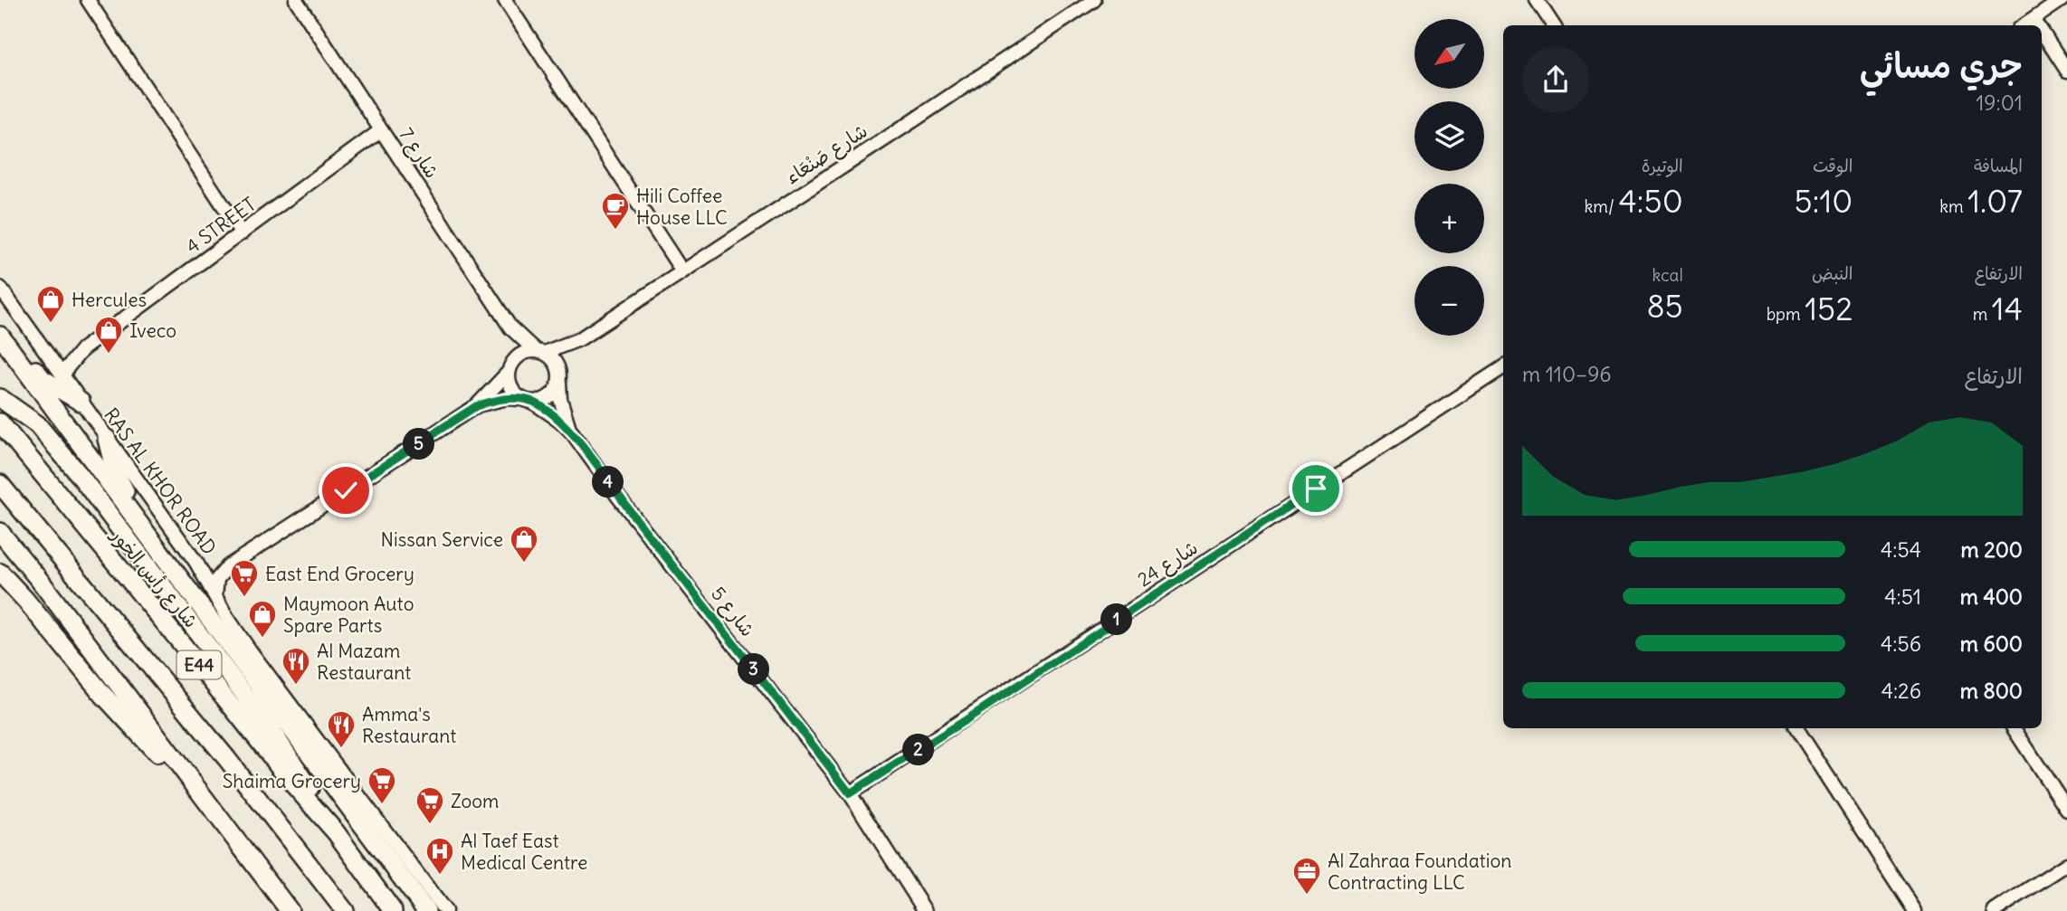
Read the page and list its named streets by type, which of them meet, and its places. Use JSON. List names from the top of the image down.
{
  "streets": {
    "highway": ["شارع رأس الخور", "E44"],
    "street": [
      "شارع 7",
      "شارع صَنْعَاء",
      "4 STREET",
      "RAS AL KHOR ROAD",
      "شارع 24",
      "شارع 5"
    ]
  },
  "crossings": [
    ["شارع 7", "شارع صَنْعَاء"],
    ["شارع 7", "4 STREET"],
    ["شارع 7", "شارع 5"],
    ["شارع صَنْعَاء", "شارع 5"],
    ["4 STREET", "RAS AL KHOR ROAD"],
    ["شارع 24", "شارع 5"]
  ],
  "places": {
    "cafe": ["Hili Coffee House LLC"],
    "shop": [
      "Hercules",
      "Iveco",
      "Nissan Service",
      "Maymoon Auto Spare Parts"
    ],
    "supermarket": ["East End Grocery", "Shaima Grocery", "Zoom"],
    "restaurant": ["Al Mazam Restaurant", "Amma's Restaurant"],
    "hospital": ["Al Taef East Medical Centre"],
    "office": ["Al Zahraa Foundation Contracting LLC"]
  },
  "north": "bottom left",
  "page": {
    "map_buttons": ["+", "−"],
    "heading": ["جري مسائي", "19:01"],
    "stats": [
      ["المسافة", "1.07 km"],
      ["الوقت", "5:10"],
      ["الوتيرة", "4:50 /km"],
      ["الارتفاع", "14 m"],
      ["النبض", "152 bpm"],
      ["kcal", "85"]
    ],
    "chart": ["الارتفاع", "96–110 m"],
    "pins": [
      "5",
      "4",
      "1",
      "3",
      "2"
    ],
    "list": [
      {
        "name": "200 m",
        "note": "4:54"
      },
      {
        "name": "400 m",
        "note": "4:51"
      },
      {
        "name": "600 m",
        "note": "4:56"
      },
      {
        "name": "800 m",
        "note": "4:26"
      }
    ]
  }
}
